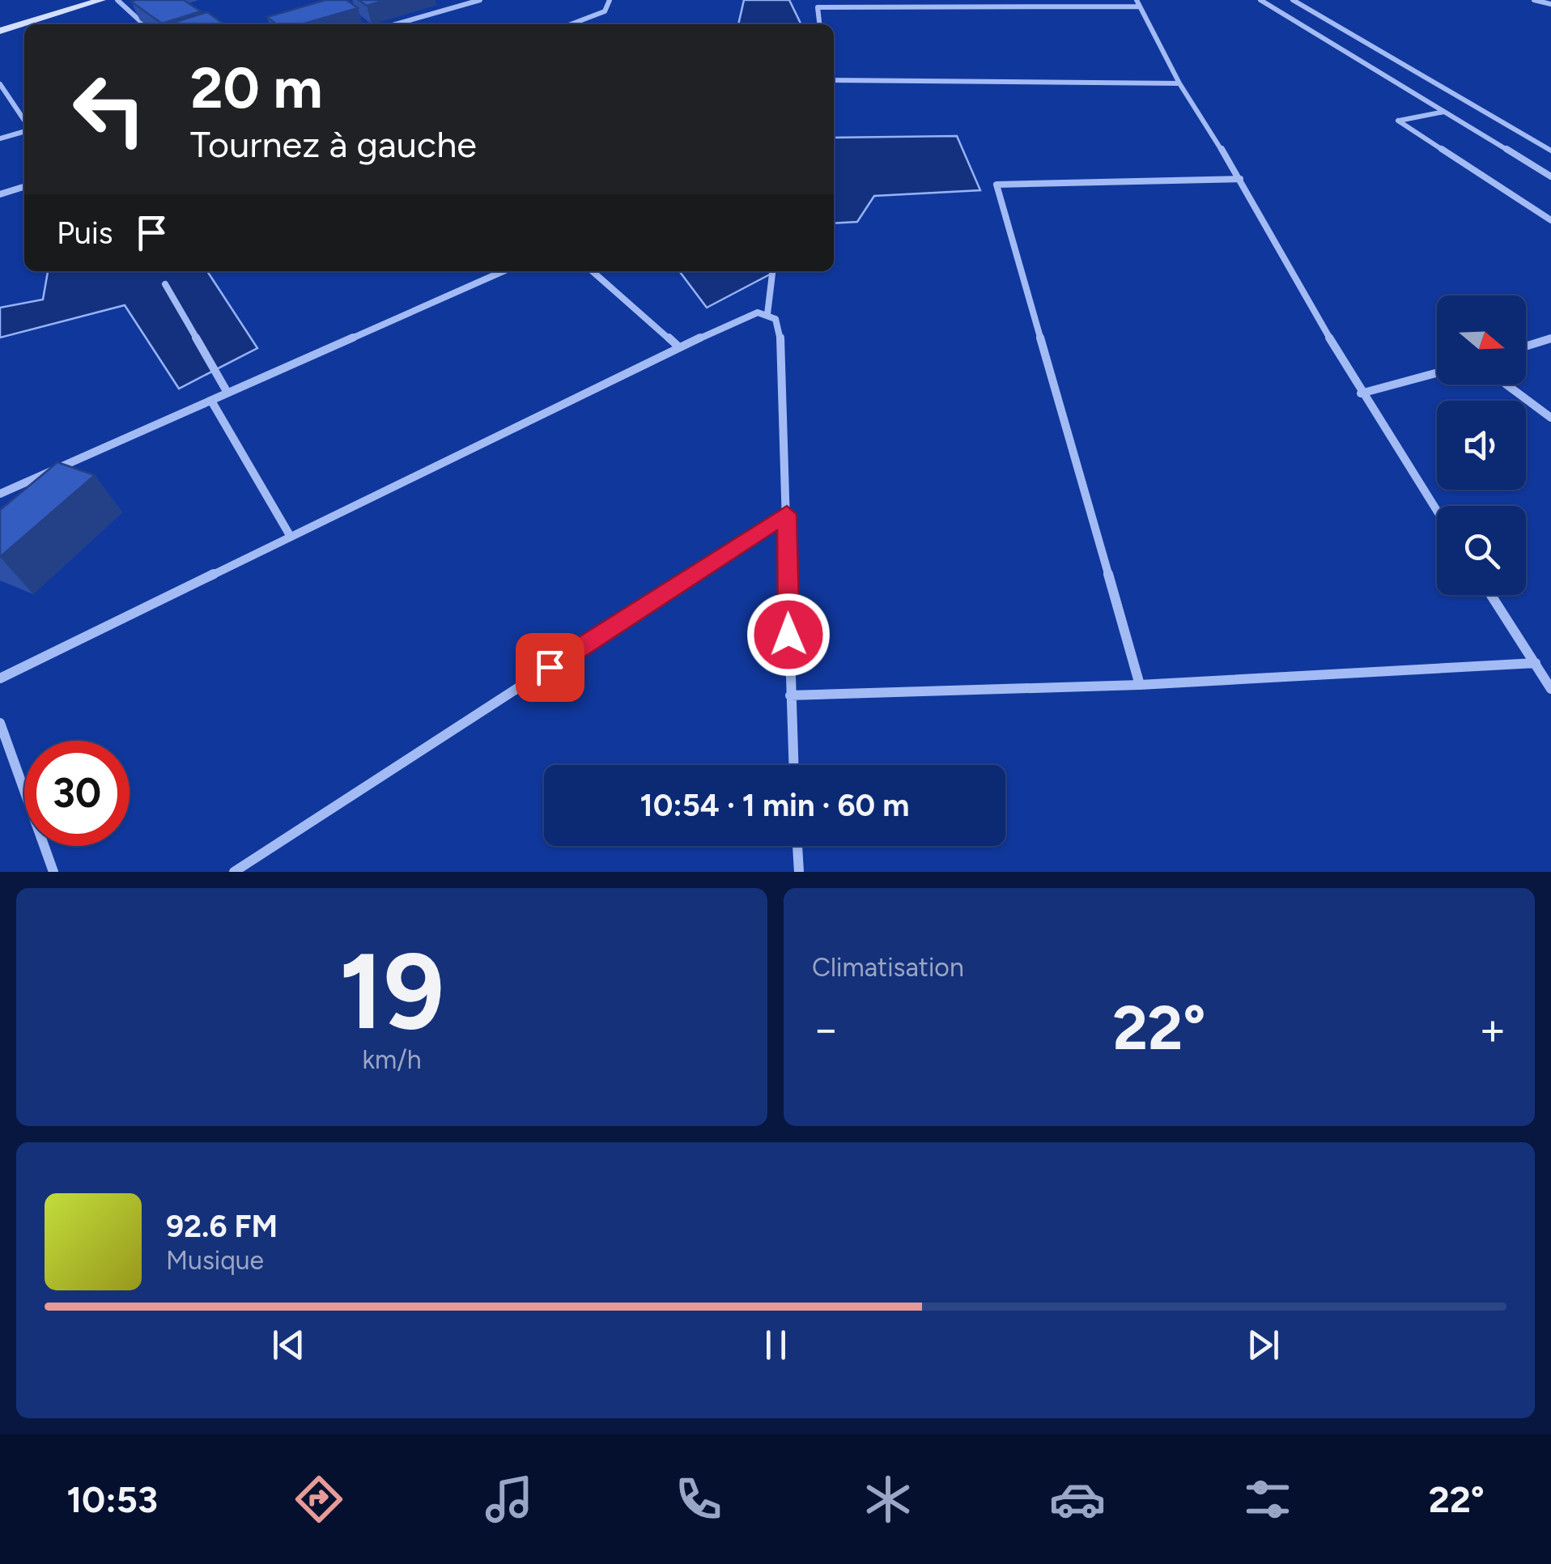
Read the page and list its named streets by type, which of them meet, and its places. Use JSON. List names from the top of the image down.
{
  "north": "right",
  "page": {
    "turn": ["20 m", "Tournez à gauche"],
    "then": "Puis",
    "limit": "30",
    "trip": "10:54 · 1 min · 60 m",
    "tile": [
      ["19", "km/h"],
      "Climatisation"
    ],
    "heat": ["−", "22°", "+"],
    "song": ["92.6 FM", "Musique"],
    "tabs": ["10:53", "22°"]
  }
}
